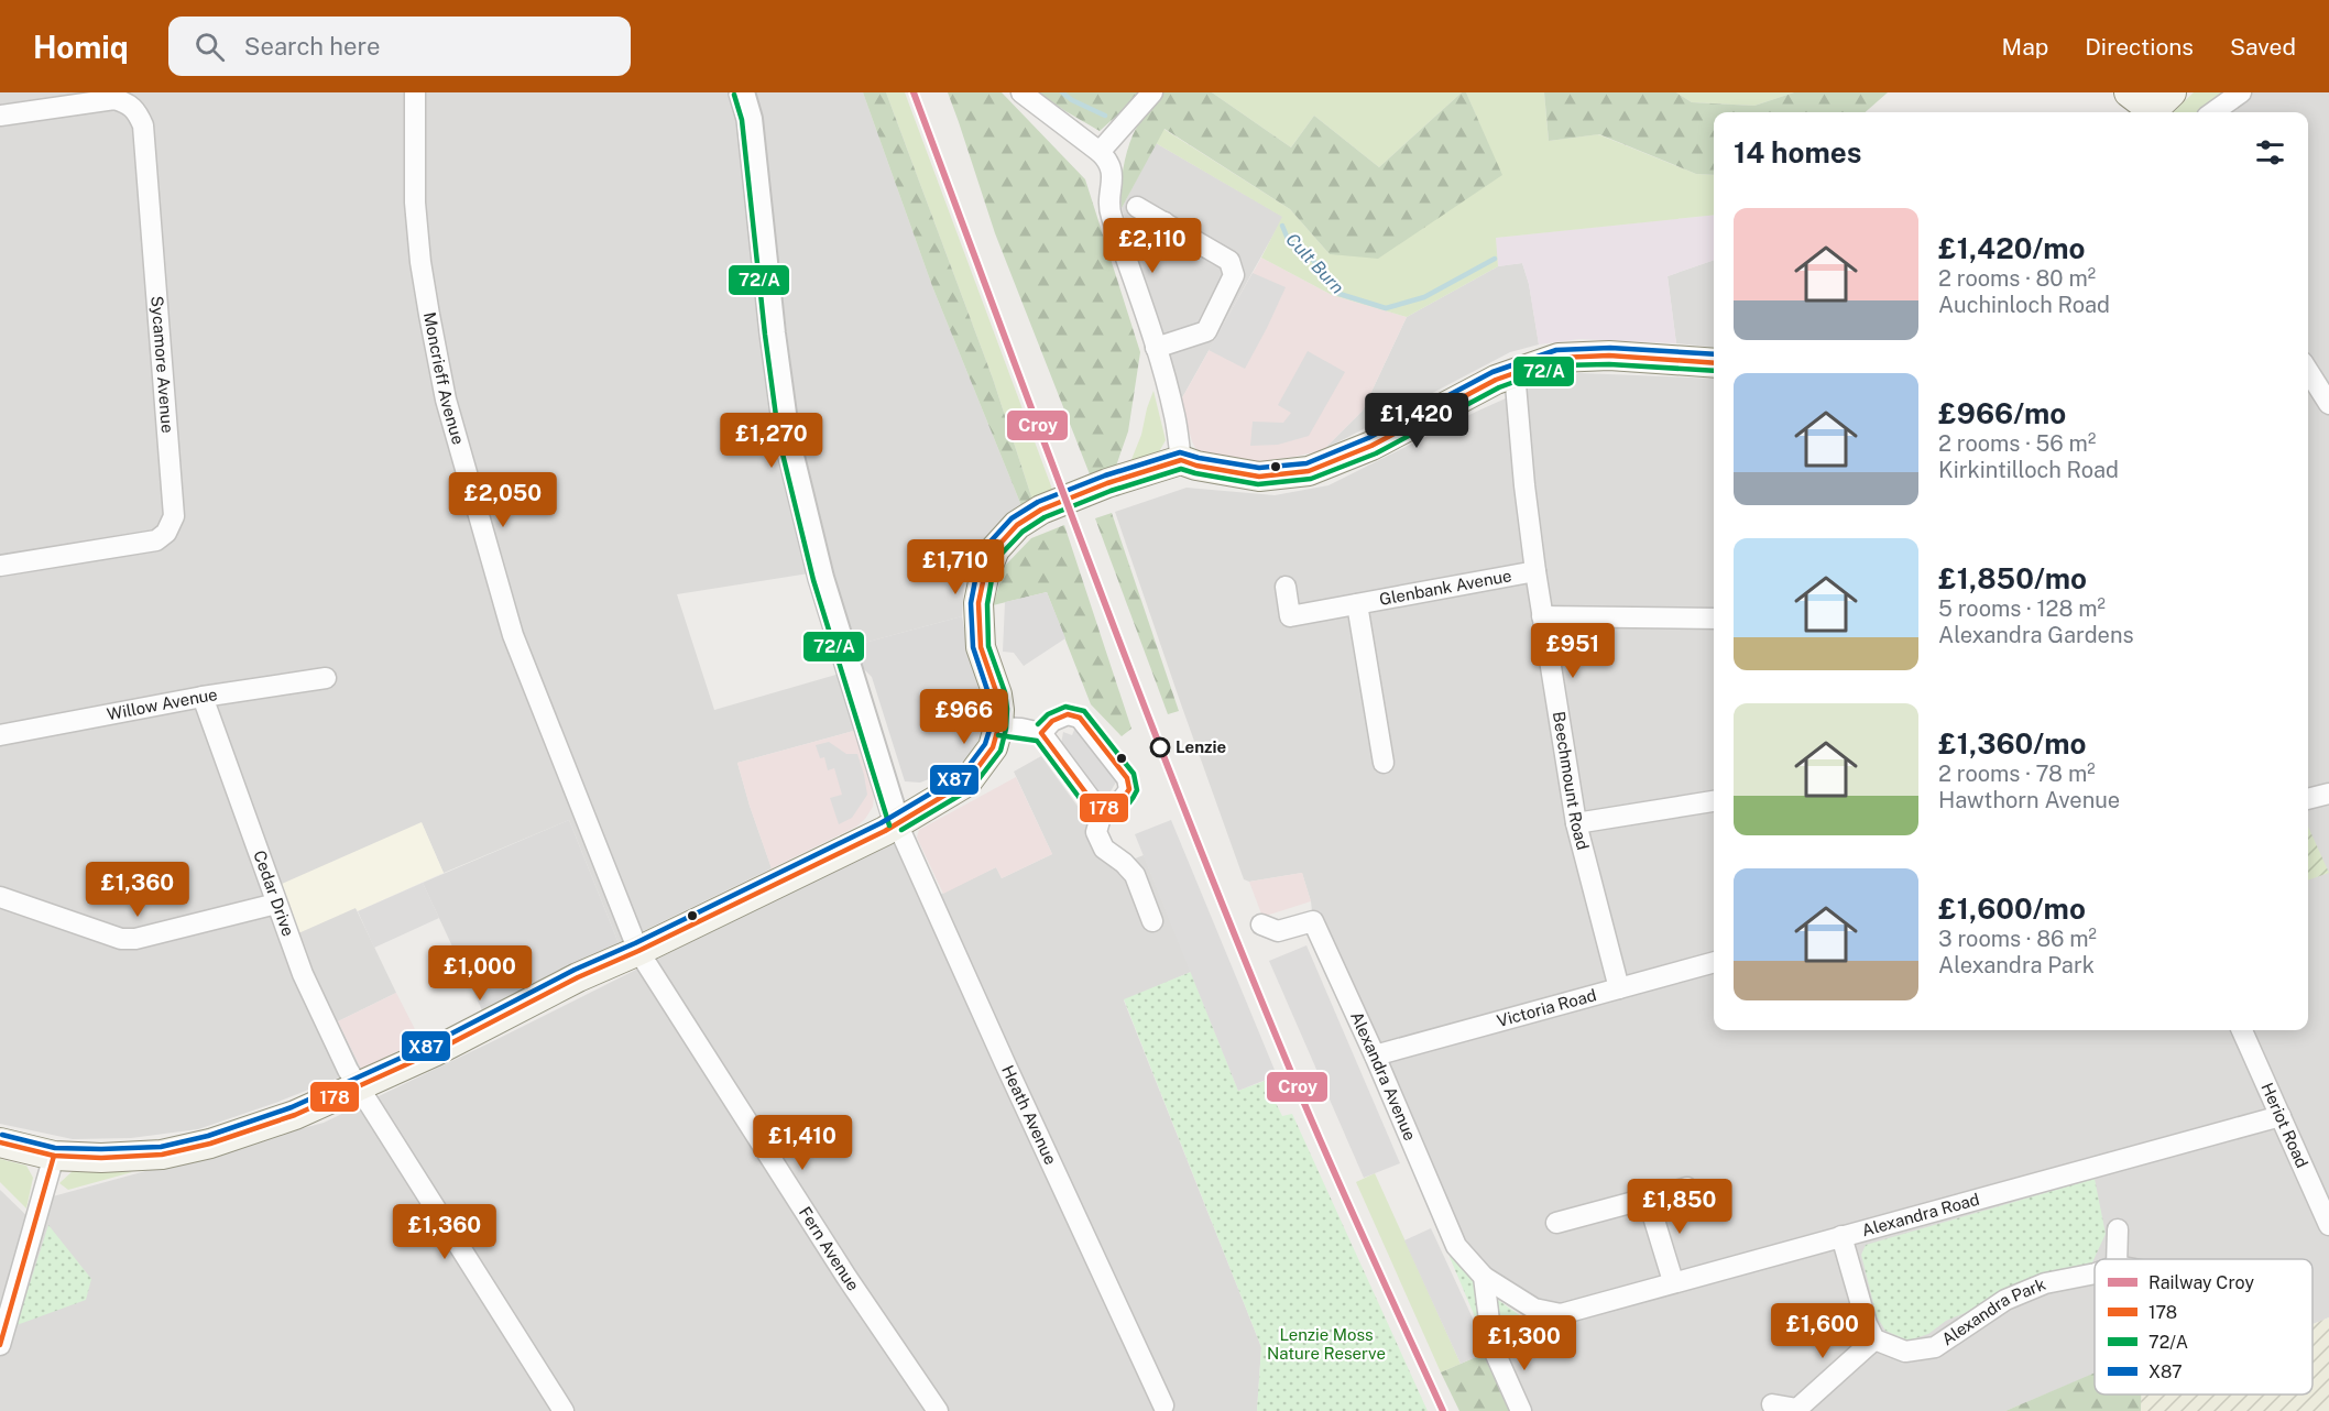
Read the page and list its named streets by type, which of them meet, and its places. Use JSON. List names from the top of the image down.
{
  "streets": {
    "street": [
      "Sycamore Avenue",
      "Moncrieff Avenue",
      "Glenbank Avenue",
      "Willow Avenue",
      "Beechmount Road",
      "Cedar Drive",
      "Victoria Road",
      "Alexandra Avenue",
      "Heath Avenue",
      "Heriot Road",
      "Alexandra Road",
      "Fern Avenue",
      "Alexandra Park"
    ]
  },
  "crossings": [
    ["Moncrieff Avenue", "Fern Avenue"],
    ["Glenbank Avenue", "Beechmount Road"],
    ["Willow Avenue", "Cedar Drive"],
    ["Beechmount Road", "Victoria Road"],
    ["Victoria Road", "Alexandra Avenue"],
    ["Alexandra Avenue", "Alexandra Road"],
    ["Heriot Road", "Alexandra Road"]
  ],
  "water": ["Cult Burn"],
  "parks": ["Lenzie Moss Nature Reserve"],
  "places": ["Lenzie"],
  "lines": [
    "rail line Croy",
    "transit line 72/A",
    "transit line X87",
    "transit line 178"
  ],
  "legend": [
    "Railway Croy",
    "178",
    "72/A",
    "X87"
  ],
  "page": {
    "header": "Homiq",
    "search": "Search here",
    "nav": ["Map", "Directions", "Saved"],
    "heading": "14 homes",
    "list": [
      {
        "name": "£1,420/mo",
        "note": "2 rooms · 80 m² · Auchinloch Road"
      },
      {
        "name": "£966/mo",
        "note": "2 rooms · 56 m² · Kirkintilloch Road"
      },
      {
        "name": "£1,850/mo",
        "note": "5 rooms · 128 m² · Alexandra Gardens"
      },
      {
        "name": "£1,360/mo",
        "note": "2 rooms · 78 m² · Hawthorn Avenue"
      },
      {
        "name": "£1,600/mo",
        "note": "3 rooms · 86 m² · Alexandra Park"
      }
    ],
    "price": [
      "£2,110",
      "£1,420",
      "£1,270",
      "£2,050",
      "£1,710",
      "£951",
      "£966",
      "£1,360",
      "£1,000",
      "£1,410",
      "£1,850",
      "£1,360",
      "£1,600",
      "£1,300"
    ]
  }
}
